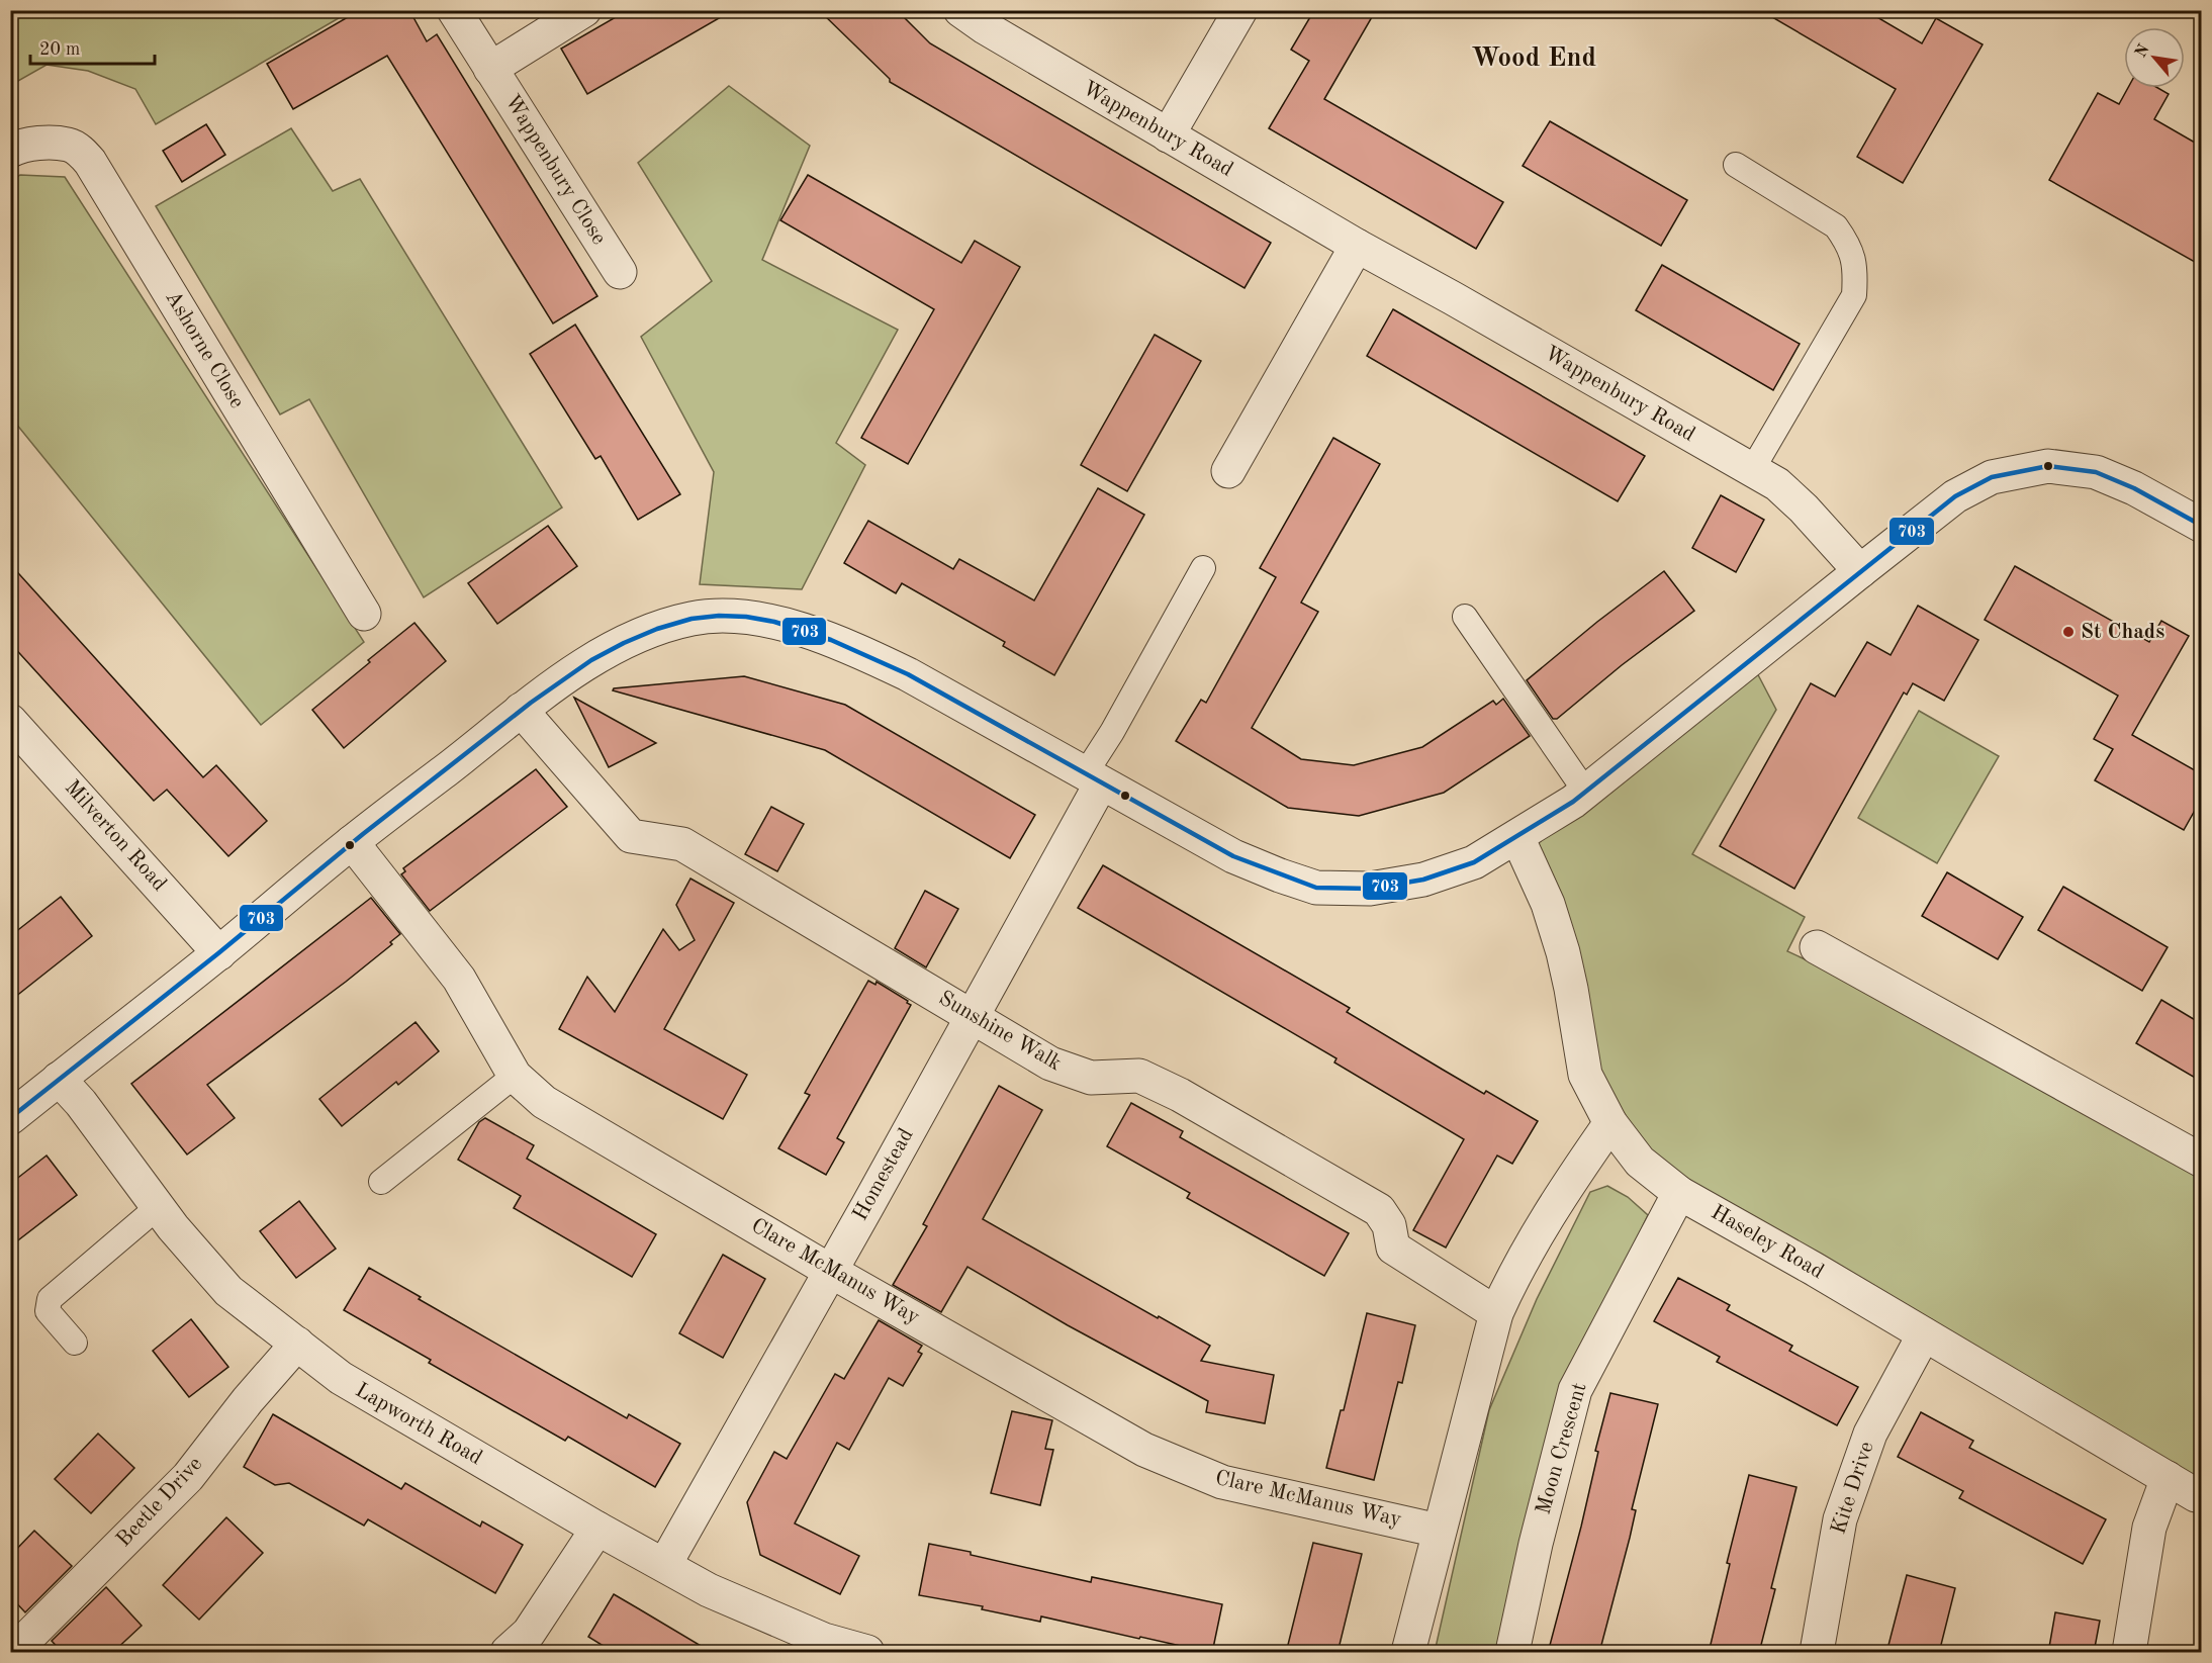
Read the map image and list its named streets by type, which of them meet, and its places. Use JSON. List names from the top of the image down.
{
  "streets": {
    "street": [
      "Wappenbury Road",
      "Wappenbury Close",
      "Ashorne Close",
      "Milverton Road",
      "Sunshine Walk",
      "Homestead",
      "Haseley Road",
      "Clare McManus Way",
      "Lapworth Road",
      "Moon Crescent",
      "Kite Drive",
      "Beetle Drive"
    ]
  },
  "crossings": [
    ["Sunshine Walk", "Homestead"],
    ["Homestead", "Clare McManus Way"],
    ["Homestead", "Lapworth Road"],
    ["Haseley Road", "Moon Crescent"],
    ["Haseley Road", "Kite Drive"],
    ["Lapworth Road", "Beetle Drive"]
  ],
  "districts": ["Wood End"],
  "places": ["St Chads"],
  "lines": ["transit line 703"],
  "scale_bar": "20 m",
  "north": "top left"
}
